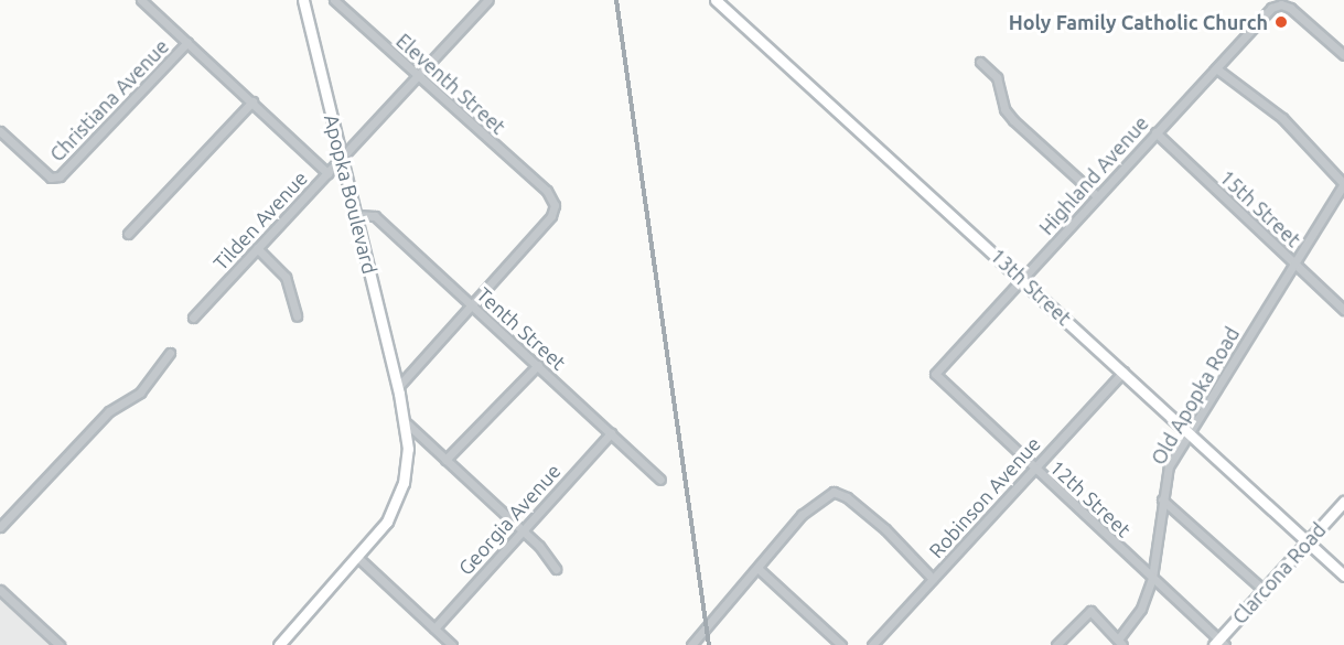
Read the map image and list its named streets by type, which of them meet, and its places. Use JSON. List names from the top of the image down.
{
  "streets": {
    "street": [
      "Eleventh Street",
      "Christiana Avenue",
      "Highland Avenue",
      "Apopka Boulevard",
      "15th Street",
      "Tilden Avenue",
      "13th Street",
      "Tenth Street",
      "Old Apopka Road",
      "Robinson Avenue",
      "12th Street",
      "Georgia Avenue",
      "Clarcona Road"
    ]
  },
  "crossings": [
    ["Eleventh Street", "Tilden Avenue"],
    ["Eleventh Street", "Tenth Street"],
    ["Highland Avenue", "15th Street"],
    ["Highland Avenue", "13th Street"],
    ["Highland Avenue", "12th Street"],
    ["Apopka Boulevard", "Tilden Avenue"],
    ["Apopka Boulevard", "Tenth Street"],
    ["15th Street", "Old Apopka Road"],
    ["13th Street", "Old Apopka Road"],
    ["13th Street", "Robinson Avenue"],
    ["13th Street", "Clarcona Road"],
    ["Tenth Street", "Georgia Avenue"],
    ["Old Apopka Road", "12th Street"],
    ["Robinson Avenue", "12th Street"],
    ["12th Street", "Clarcona Road"]
  ],
  "places": ["Holy Family Catholic Church"]
}
